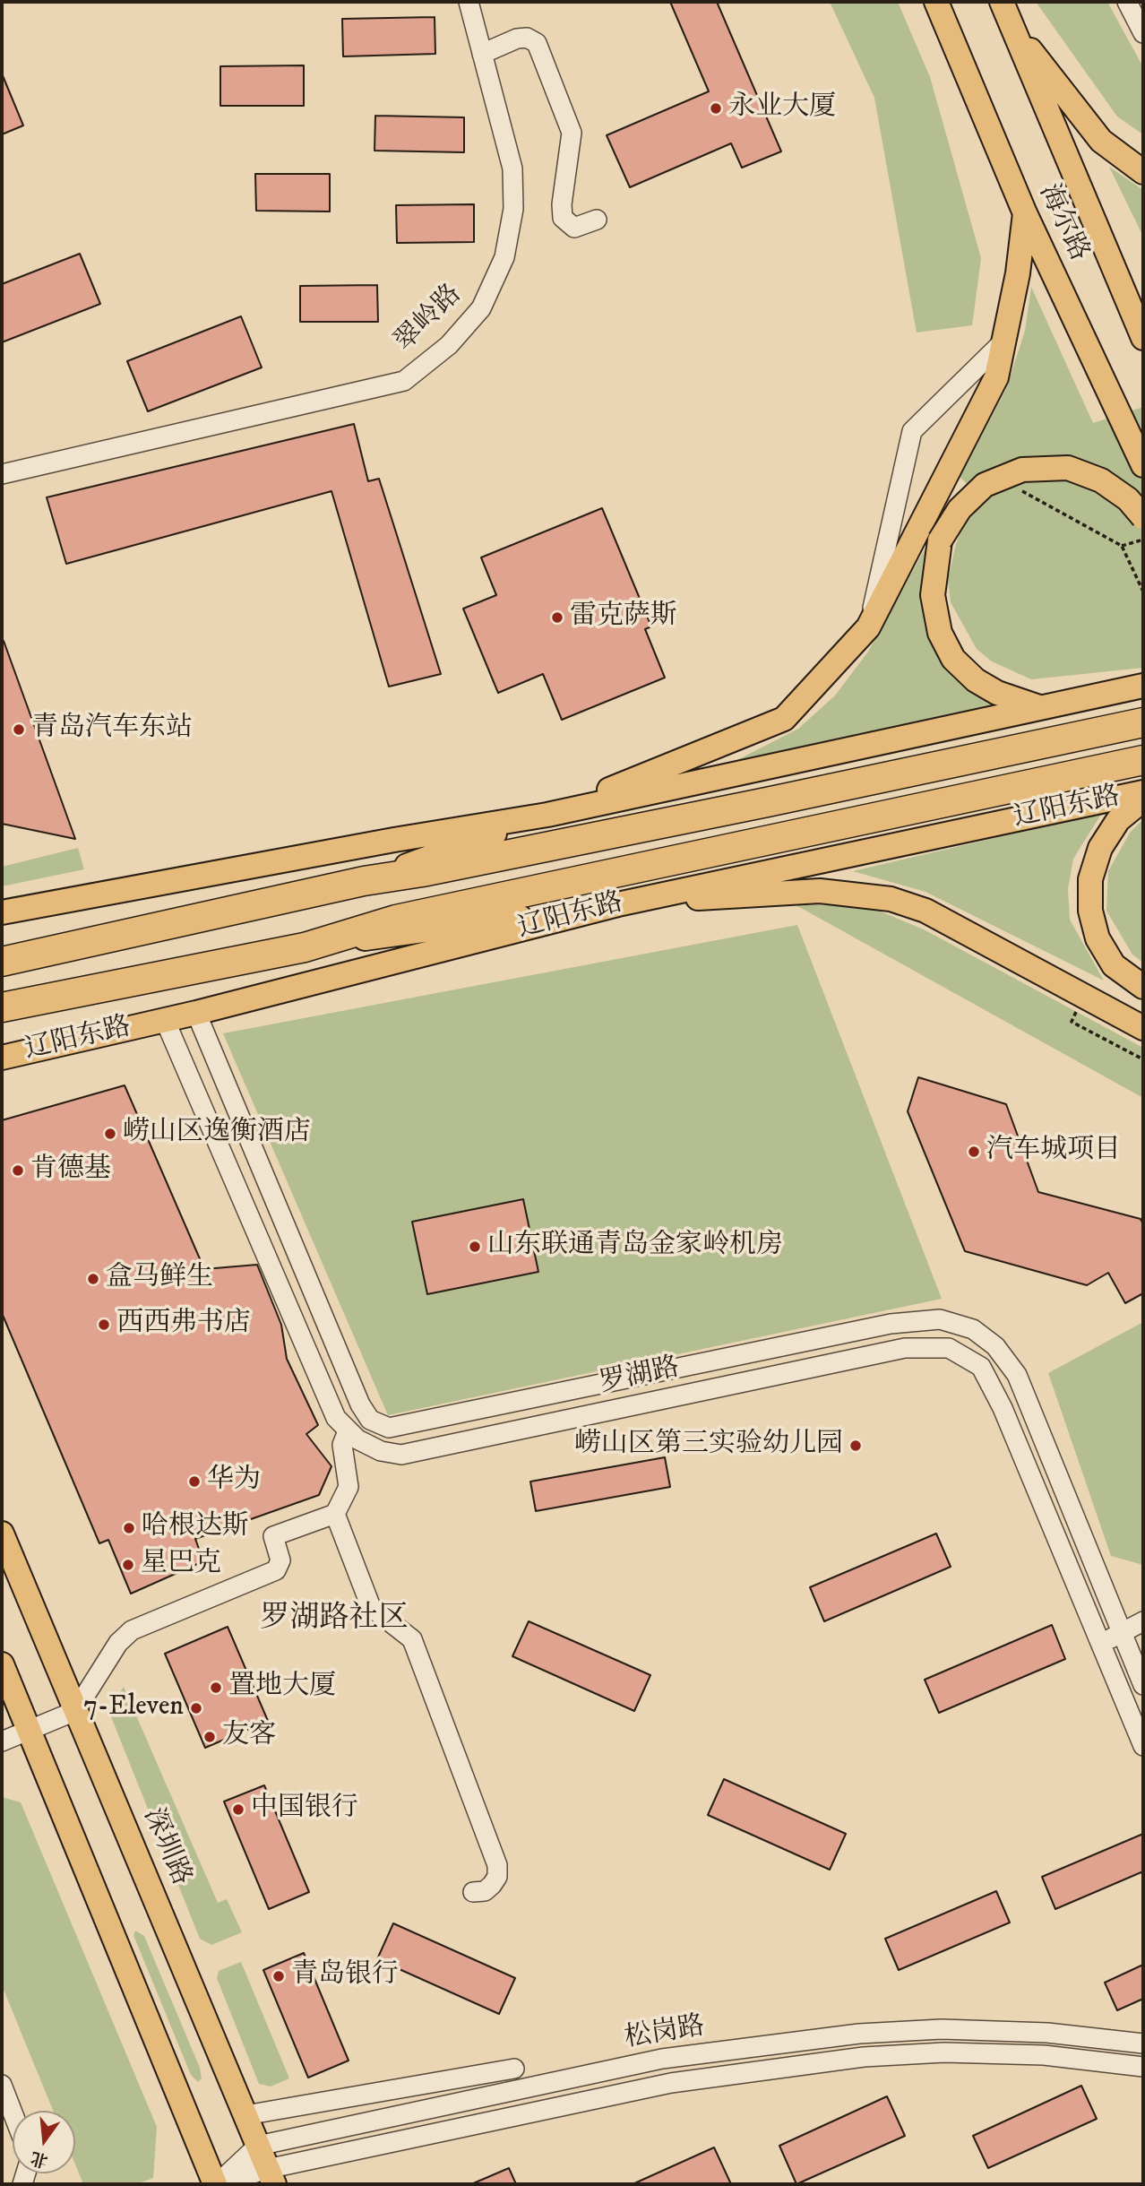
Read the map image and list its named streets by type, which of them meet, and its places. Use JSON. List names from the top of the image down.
{
  "streets": {
    "highway": ["辽阳东路"],
    "main road": ["海尔路", "深圳路"],
    "street": ["翠岭路", "罗湖路", "松岗路"]
  },
  "crossings": [
    ["辽阳东路", "罗湖路"],
    ["深圳路", "松岗路"]
  ],
  "districts": ["罗湖路社区"],
  "places": [
    "永业大厦",
    "雷克萨斯",
    "青岛汽车东站",
    "崂山区逸衡酒店",
    "汽车城项目",
    "肯德基",
    "山东联通青岛金家岭机房",
    "盒马鲜生",
    "西西弗书店",
    "崂山区第三实验幼儿园",
    "华为",
    "哈根达斯",
    "星巴克",
    "置地大厦",
    "7-Eleven",
    "友客",
    "中国银行",
    "青岛银行"
  ],
  "north": "bottom"
}
